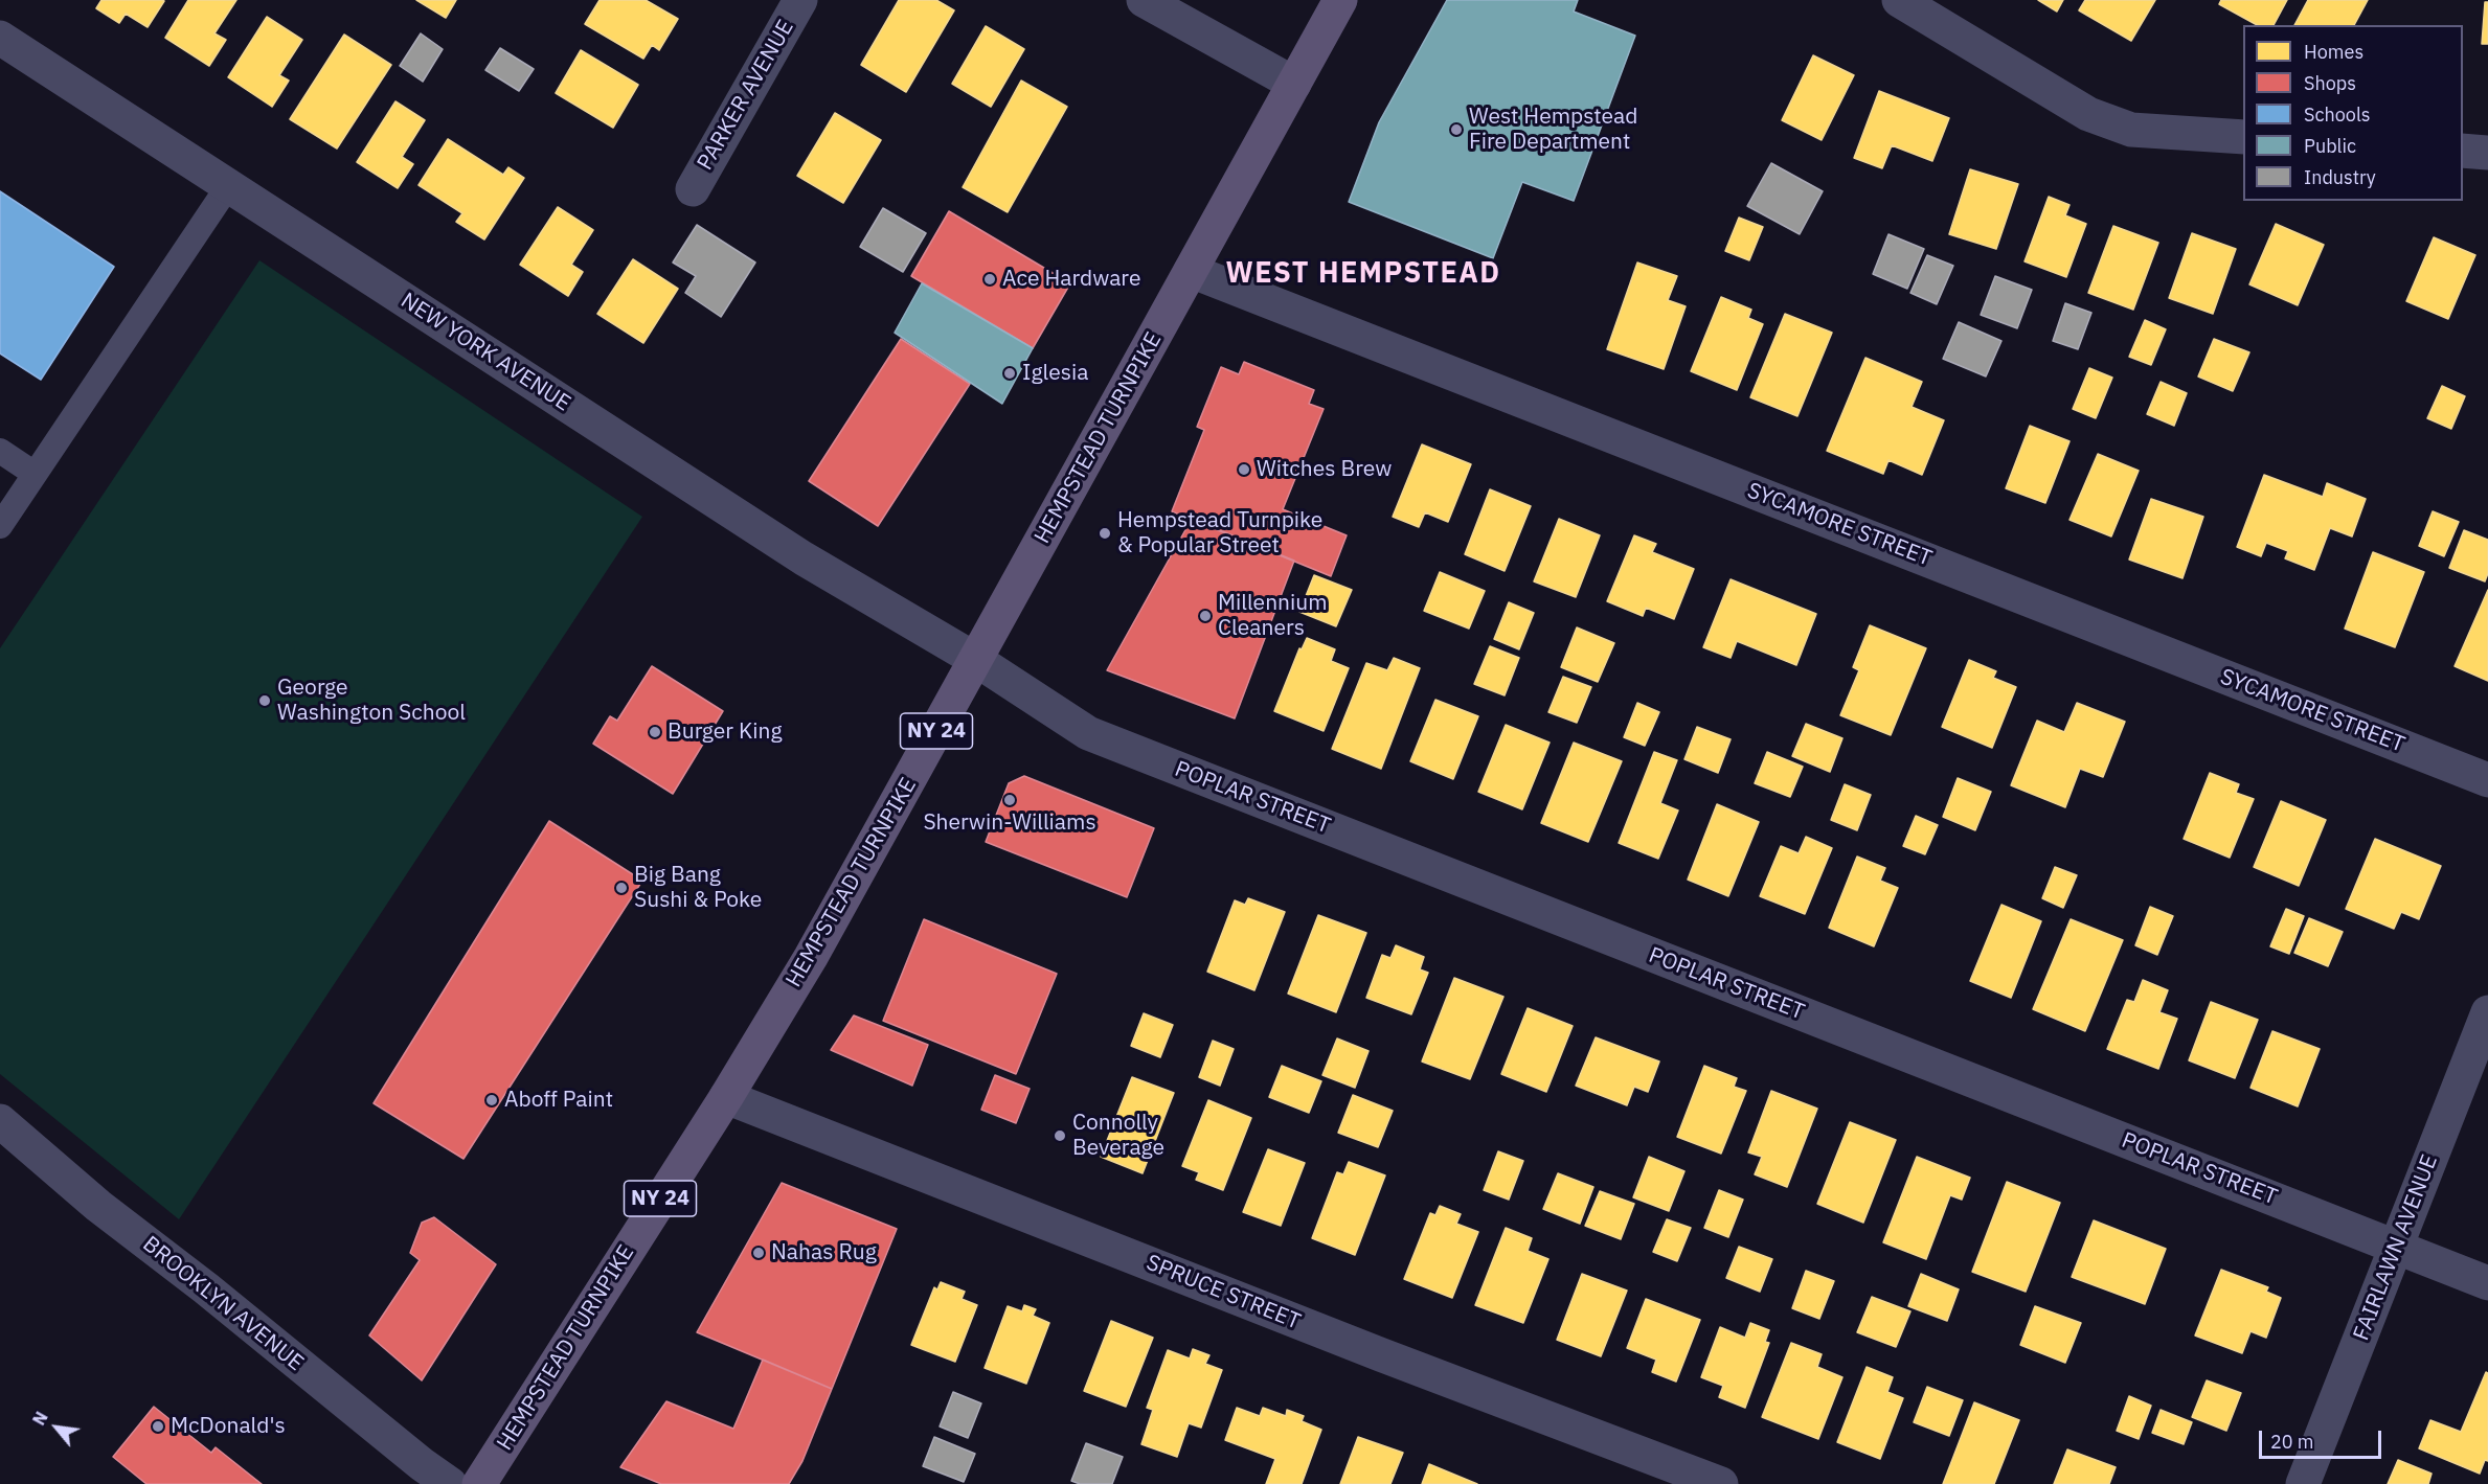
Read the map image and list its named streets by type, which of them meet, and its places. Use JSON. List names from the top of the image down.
{
  "streets": {
    "main road": ["HEMPSTEAD TURNPIKE", "NY 24"],
    "street": [
      "PARKER AVENUE",
      "NEW YORK AVENUE",
      "SYCAMORE STREET",
      "POPLAR STREET",
      "FAIRLAWN AVENUE",
      "SPRUCE STREET",
      "BROOKLYN AVENUE"
    ]
  },
  "crossings": [
    ["NEW YORK AVENUE", "HEMPSTEAD TURNPIKE"],
    ["NEW YORK AVENUE", "POPLAR STREET"],
    ["HEMPSTEAD TURNPIKE", "SYCAMORE STREET"],
    ["HEMPSTEAD TURNPIKE", "POPLAR STREET"],
    ["HEMPSTEAD TURNPIKE", "SPRUCE STREET"],
    ["POPLAR STREET", "FAIRLAWN AVENUE"]
  ],
  "districts": ["WEST HEMPSTEAD"],
  "places": [
    "West Hempstead Fire Department",
    "Ace Hardware",
    "Iglesia",
    "Witches Brew",
    "Hempstead Turnpike & Popular Street",
    "Millennium Cleaners",
    "George Washington School",
    "Burger King",
    "Sherwin-Williams",
    "Big Bang Sushi & Poke",
    "Aboff Paint",
    "Connolly Beverage",
    "Nahas Rug",
    "McDonald's"
  ],
  "legend": [
    "Homes",
    "Shops",
    "Schools",
    "Public",
    "Industry"
  ],
  "scale_bar": "20 m",
  "north": "top left"
}
